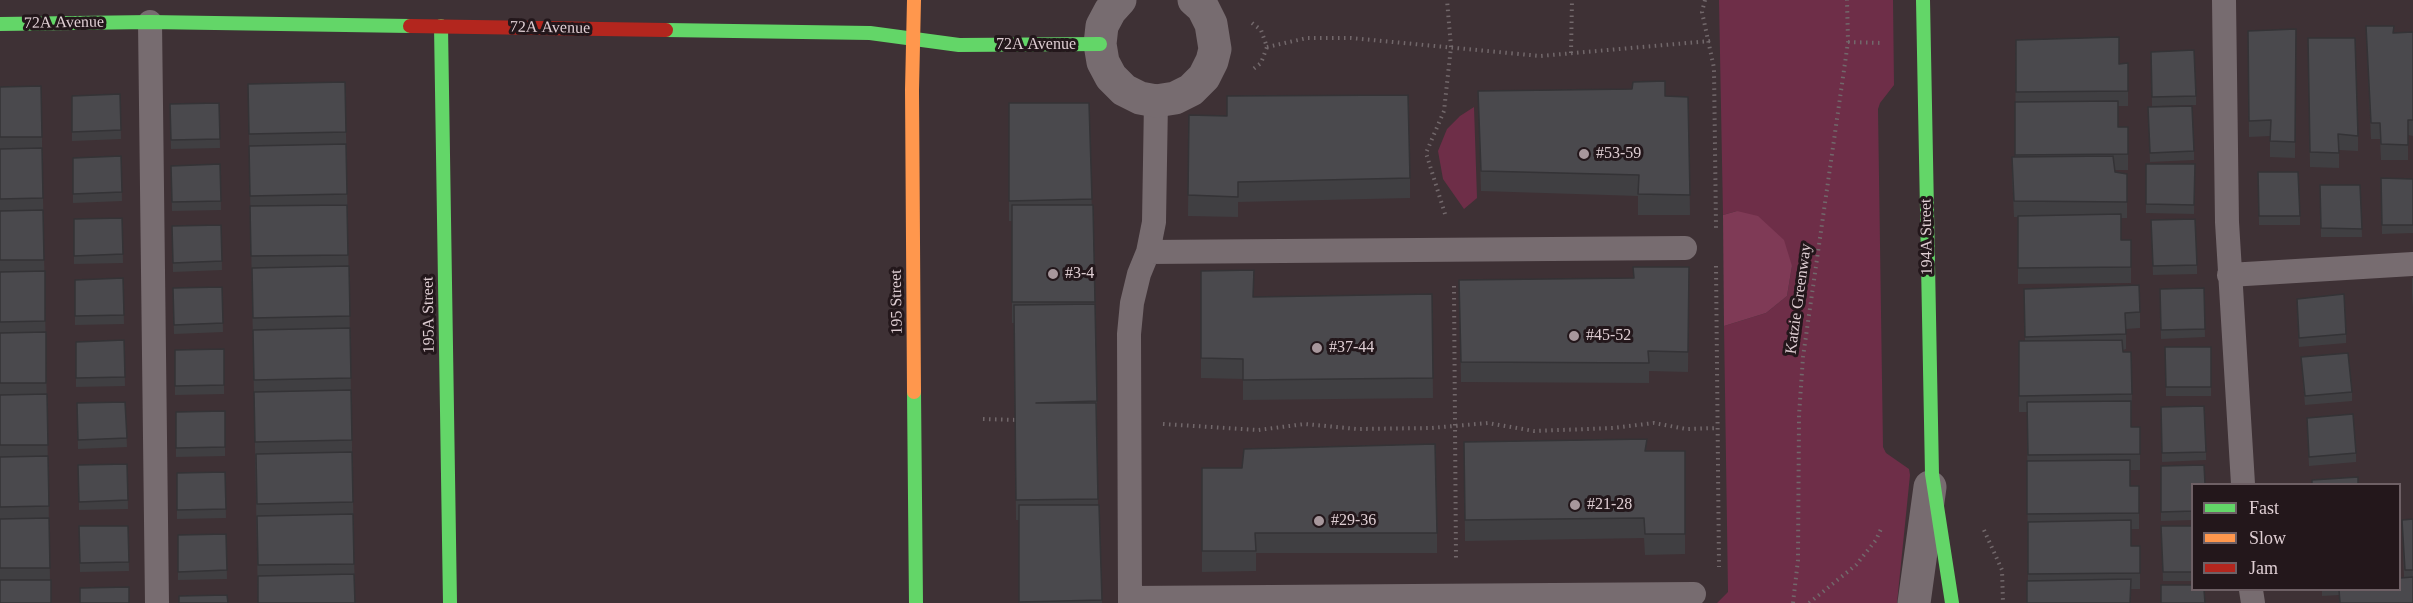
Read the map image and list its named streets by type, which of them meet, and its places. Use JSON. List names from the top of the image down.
{
  "streets": {
    "street": [
      "72A Avenue",
      "194A Street",
      "195 Street",
      "195A Street"
    ],
    "path": ["Katzie Greenway"]
  },
  "crossings": [
    ["72A Avenue", "195 Street"],
    ["72A Avenue", "195A Street"]
  ],
  "places": [
    "#53-59",
    "#3-4",
    "#45-52",
    "#37-44",
    "#21-28",
    "#29-36"
  ],
  "legend": ["Fast", "Slow", "Jam"]
}
